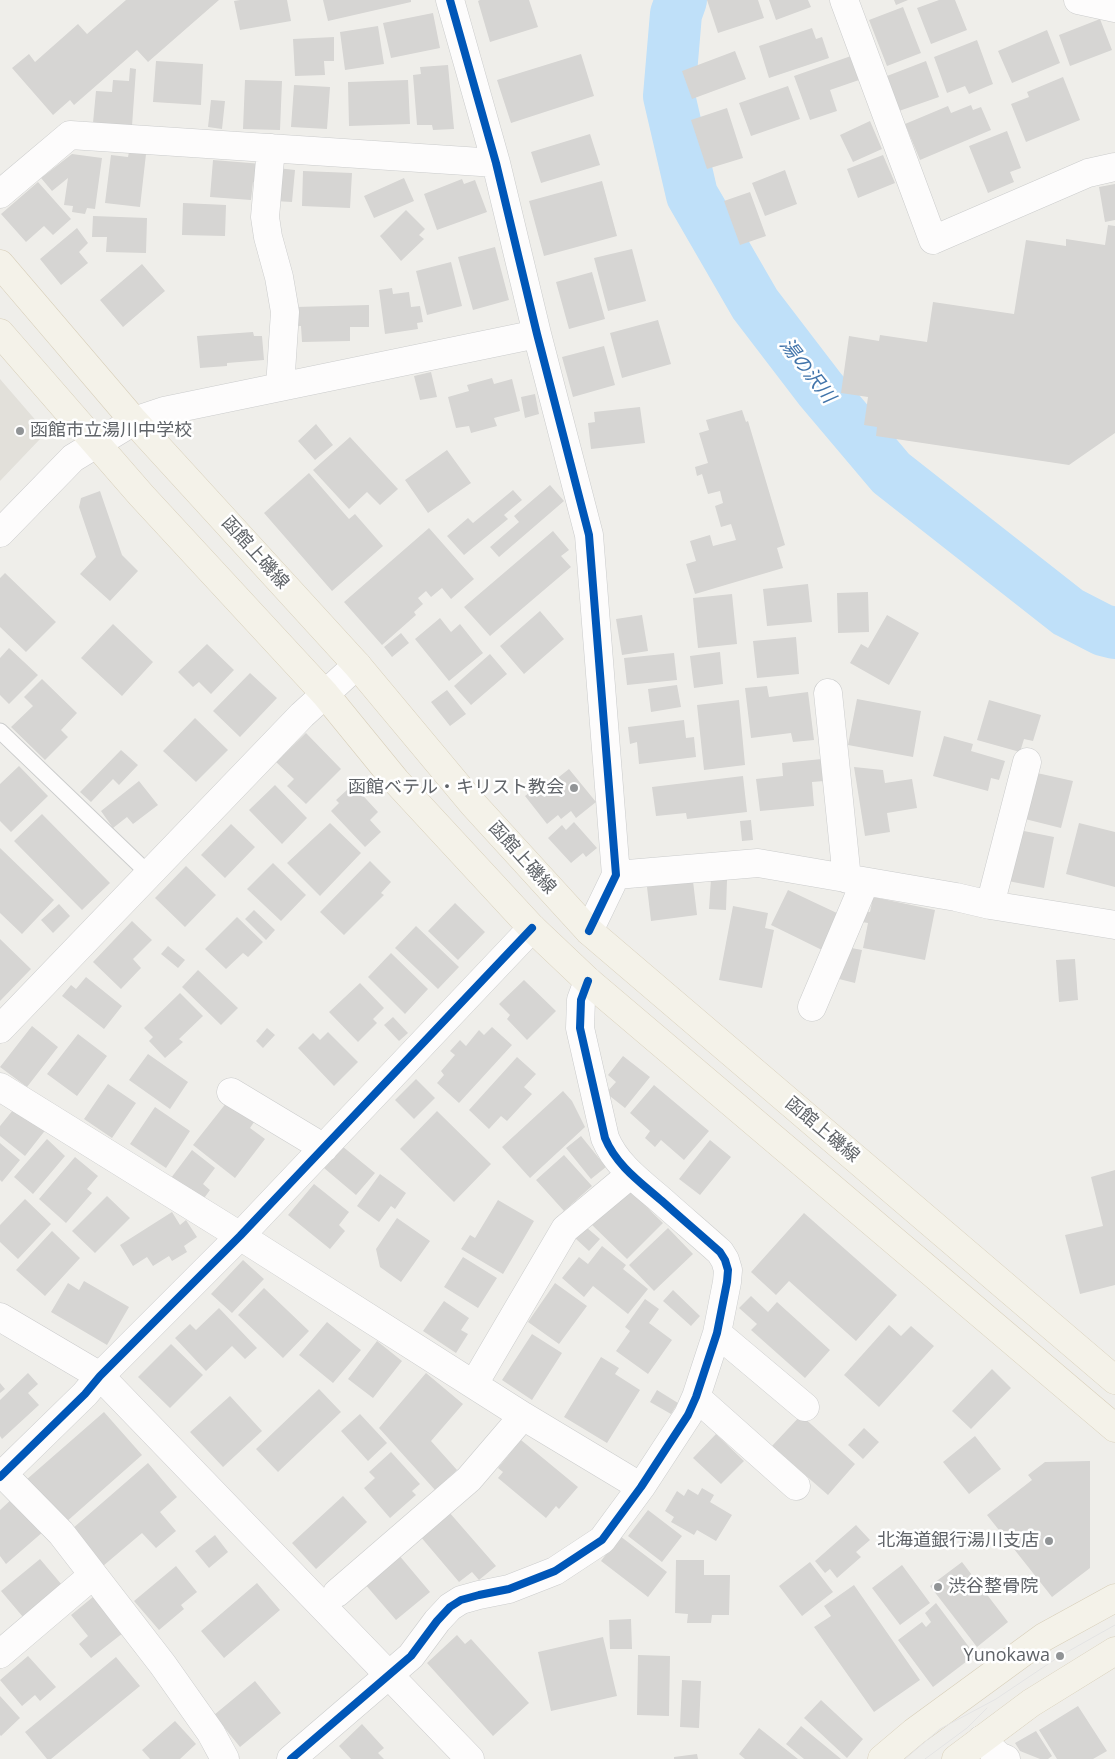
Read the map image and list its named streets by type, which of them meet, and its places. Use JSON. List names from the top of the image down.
{
  "streets": {
    "main road": ["函館上磯線"]
  },
  "water": ["湯の沢川"],
  "places": [
    "函館市立湯川中学校",
    "函館ベテル・キリスト教会",
    "北海道銀行湯川支店",
    "渋谷整骨院",
    "Yunokawa"
  ]
}
